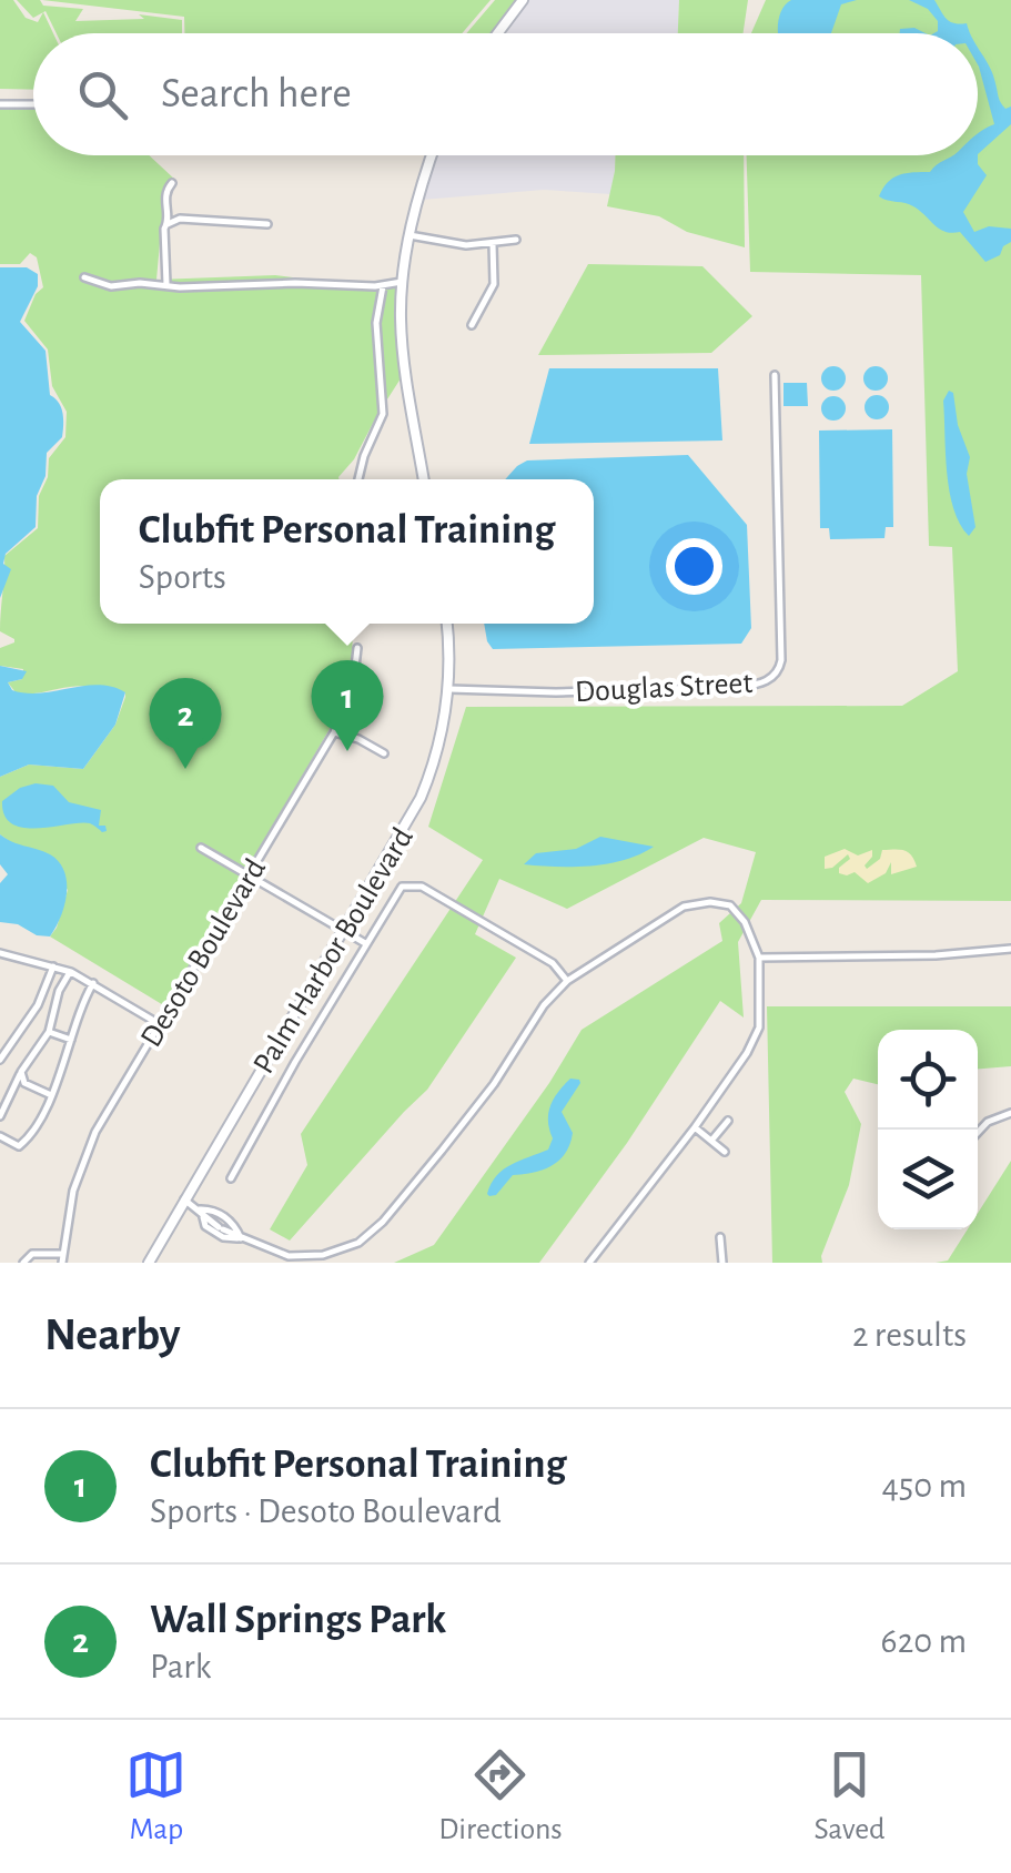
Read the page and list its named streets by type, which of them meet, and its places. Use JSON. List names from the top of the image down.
{
  "streets": {
    "main road": ["Palm Harbor Boulevard"],
    "street": ["Douglas Street", "Desoto Boulevard"]
  },
  "crossings": [
    ["Douglas Street", "Palm Harbor Boulevard"]
  ],
  "page": {
    "search": "Search here",
    "popup": ["Clubfit Personal Training", "Sports"],
    "pins": ["1", "2"],
    "heading": ["Nearby", "2 results"],
    "list": [
      {
        "mark": "1",
        "name": "Clubfit Personal Training",
        "note": "Sports · Desoto Boulevard",
        "value": "450 m"
      },
      {
        "mark": "2",
        "name": "Wall Springs Park",
        "note": "Park",
        "value": "620 m"
      }
    ],
    "nav": ["Map", "Directions", "Saved"]
  }
}
